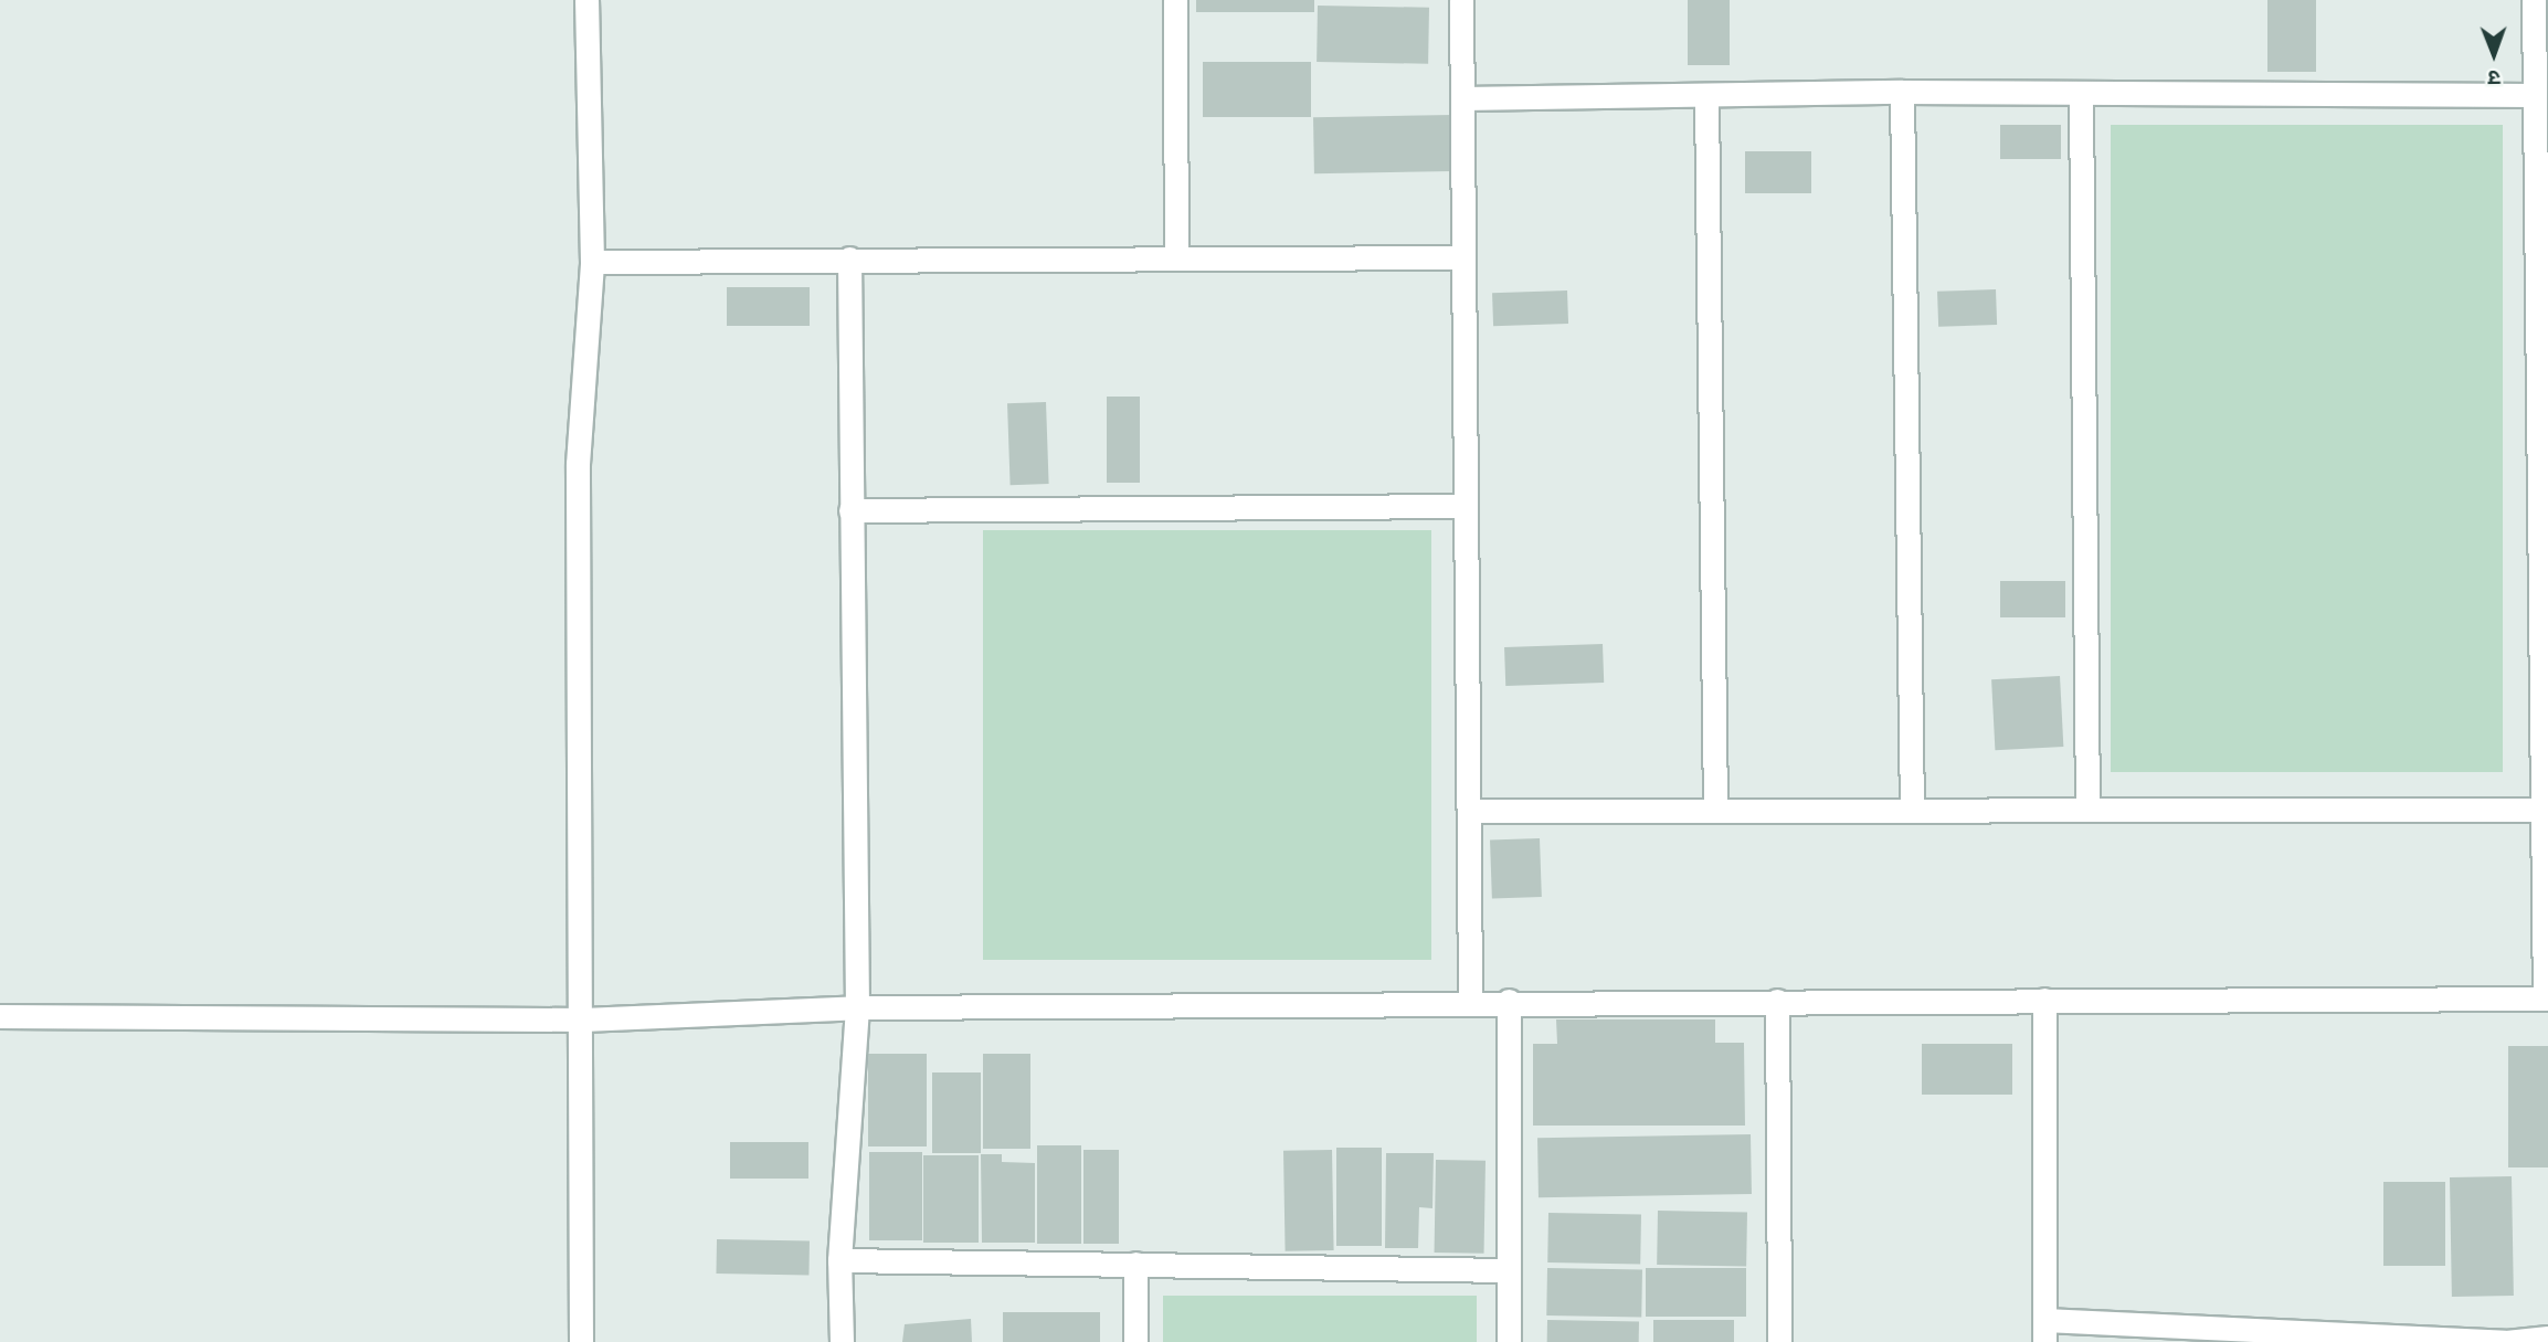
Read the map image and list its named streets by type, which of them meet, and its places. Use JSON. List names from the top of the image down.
{
  "north": "bottom"
}
